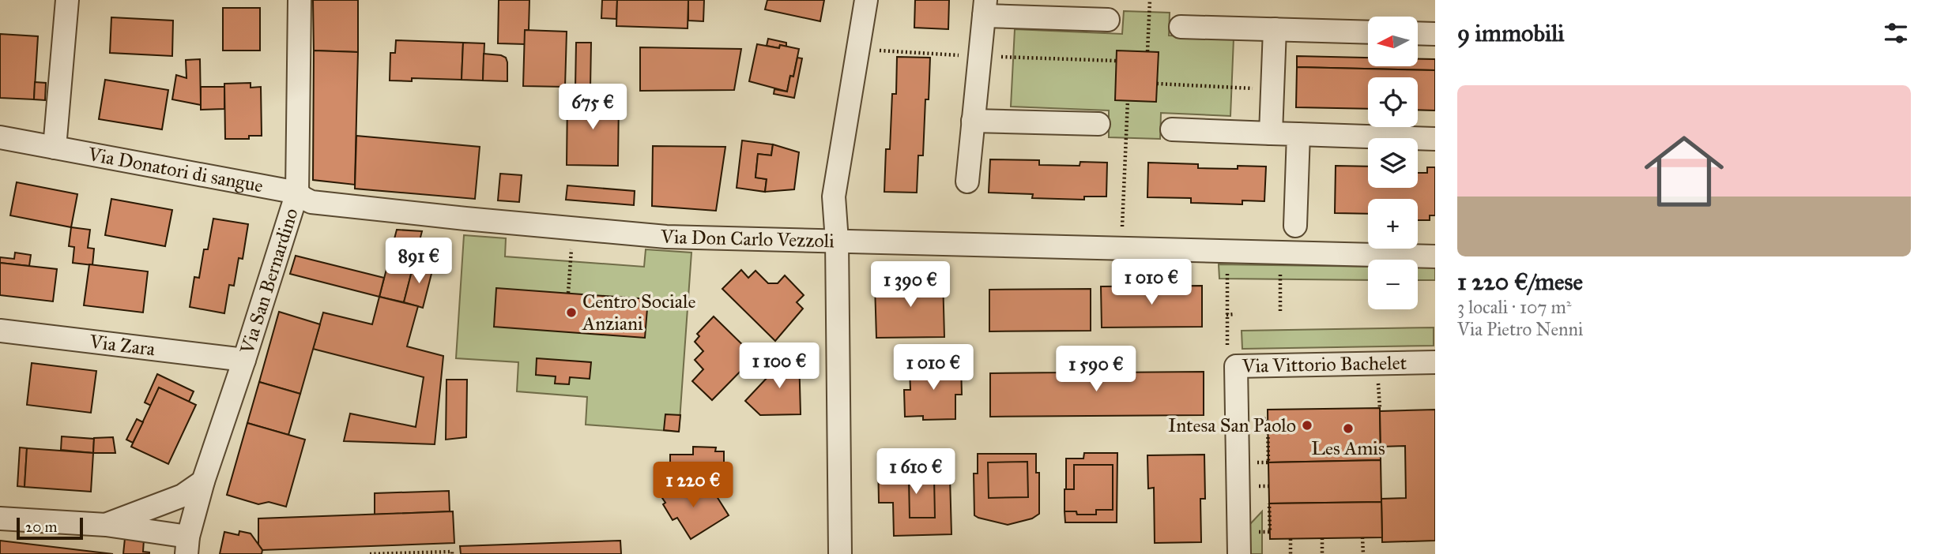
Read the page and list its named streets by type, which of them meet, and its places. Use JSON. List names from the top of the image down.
{
  "streets": {
    "street": [
      "Via Donatori di sangue",
      "Via Don Carlo Vezzoli",
      "Via San Bernardino",
      "Via Zara",
      "Via Vittorio Bachelet"
    ]
  },
  "crossings": [
    ["Via Donatori di sangue", "Via Don Carlo Vezzoli"],
    ["Via Donatori di sangue", "Via San Bernardino"],
    ["Via Don Carlo Vezzoli", "Via San Bernardino"],
    ["Via San Bernardino", "Via Zara"]
  ],
  "places": ["Centro Sociale Anziani", "Intesa San Paolo", "Les Amis"],
  "scale_bar": "20 m",
  "north": "left",
  "page": {
    "heading": "9 immobili",
    "map_buttons": ["+", "−"],
    "list": [
      {
        "name": "1 220 €/mese",
        "note": "3 locali · 107 m² · Via Pietro Nenni"
      }
    ],
    "price": [
      "675 €",
      "891 €",
      "1 010 €",
      "1 390 €",
      "1 100 €",
      "1 010 €",
      "1 590 €",
      "1 610 €",
      "1 220 €"
    ],
    "scale": "20 m"
  }
}
